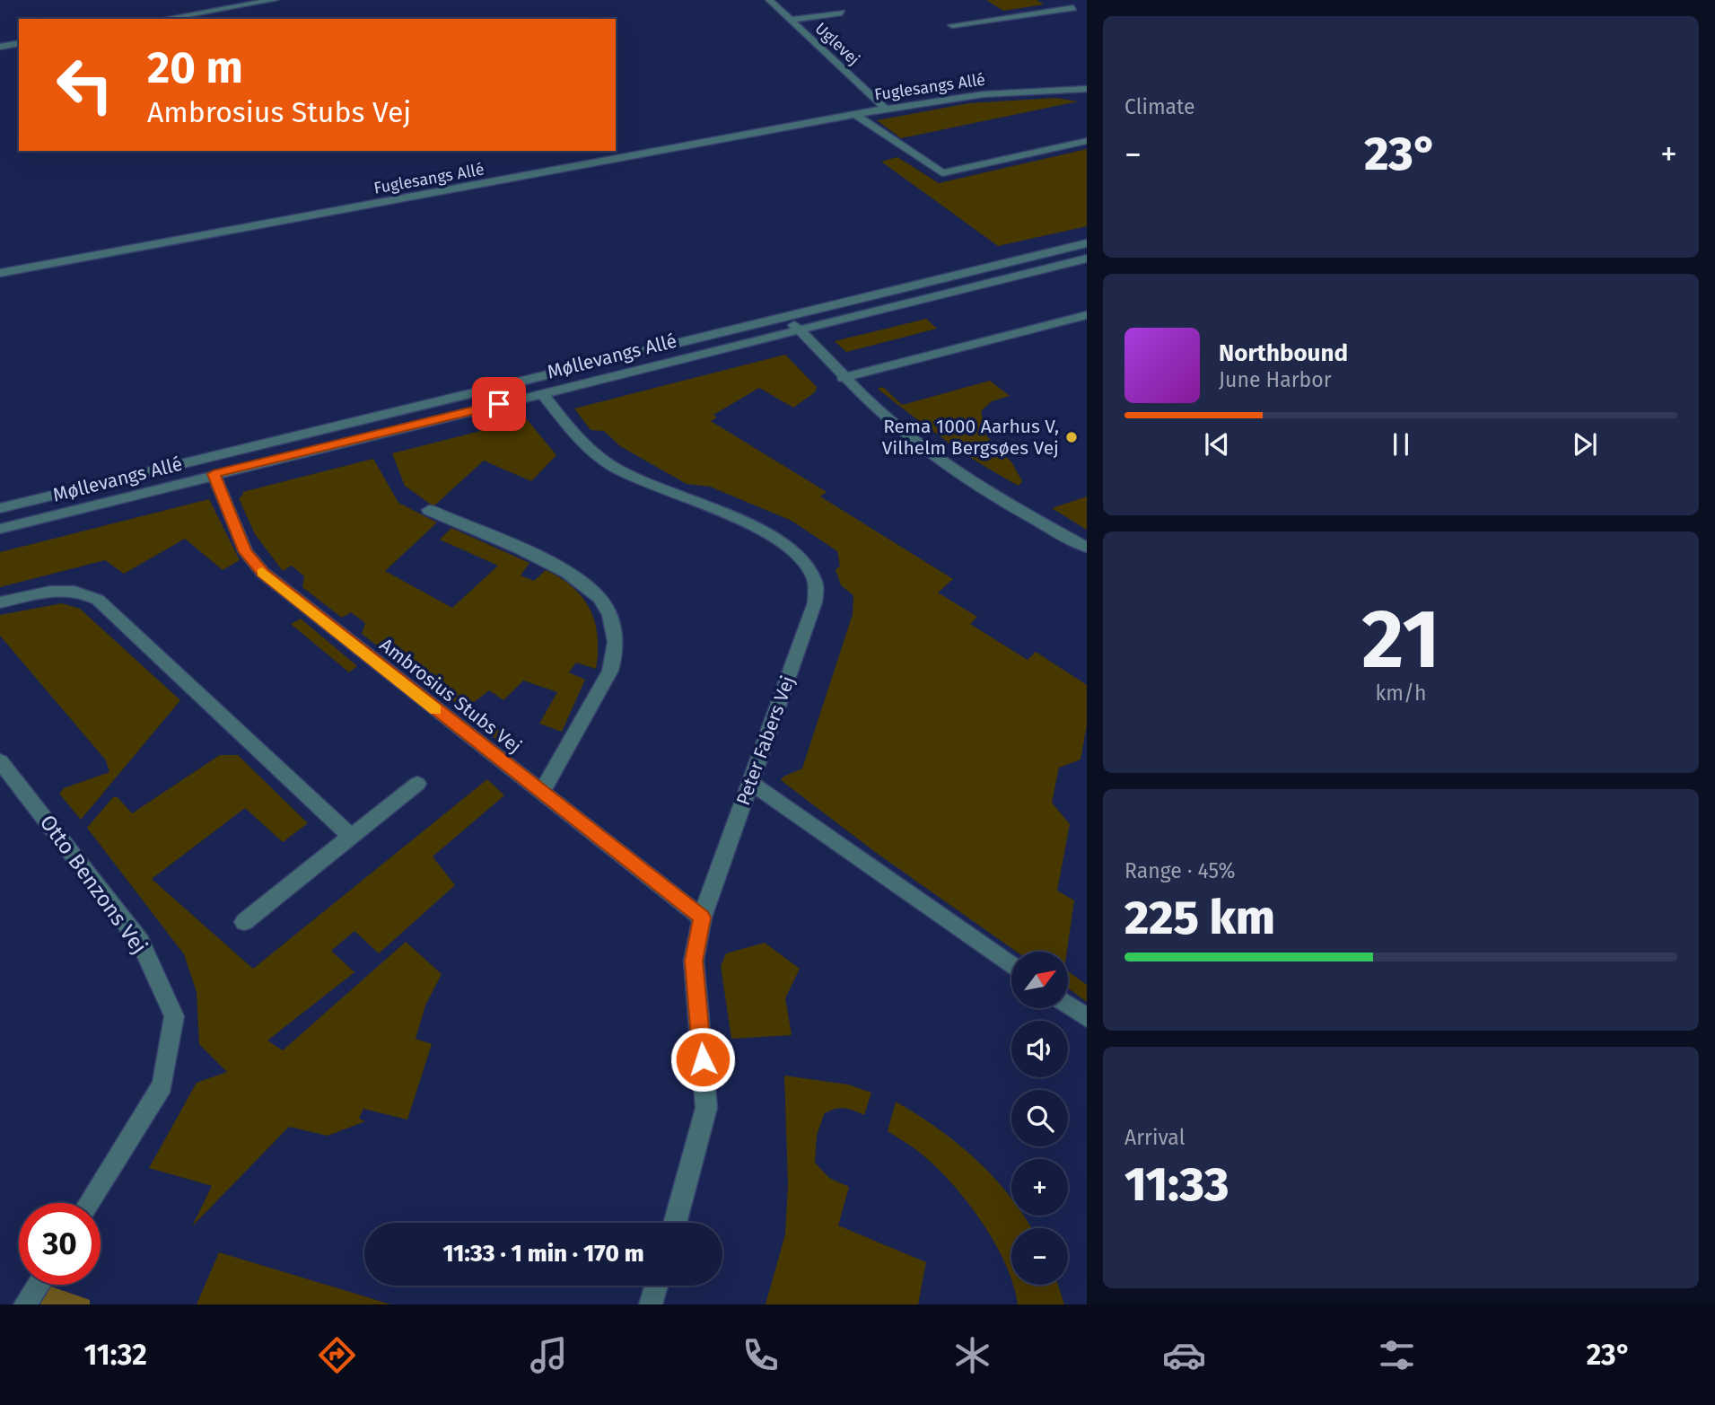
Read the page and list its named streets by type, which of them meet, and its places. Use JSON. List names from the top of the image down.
{
  "streets": {
    "street": [
      "Uglevej",
      "Fuglesangs Allé",
      "Møllevangs Allé",
      "Ambrosius Stubs Vej",
      "Peter Fabers Vej",
      "Otto Benzons Vej"
    ]
  },
  "crossings": [
    ["Uglevej", "Fuglesangs Allé"],
    ["Møllevangs Allé", "Ambrosius Stubs Vej"],
    ["Møllevangs Allé", "Peter Fabers Vej"],
    ["Ambrosius Stubs Vej", "Peter Fabers Vej"]
  ],
  "places": ["Rema 1000 Aarhus V, Vilhelm Bergsøes Vej"],
  "north": "top right",
  "page": {
    "tile": [
      "Climate",
      ["21", "km/h"],
      ["Range · 45%", "225 km"],
      ["Arrival", "11:33"]
    ],
    "turn": ["20 m", "Ambrosius Stubs Vej"],
    "heat": ["−", "23°", "+"],
    "song": ["Northbound", "June Harbor"],
    "map_buttons": ["+", "−"],
    "limit": "30",
    "trip": "11:33 · 1 min · 170 m",
    "tabs": ["11:32", "23°"]
  }
}
